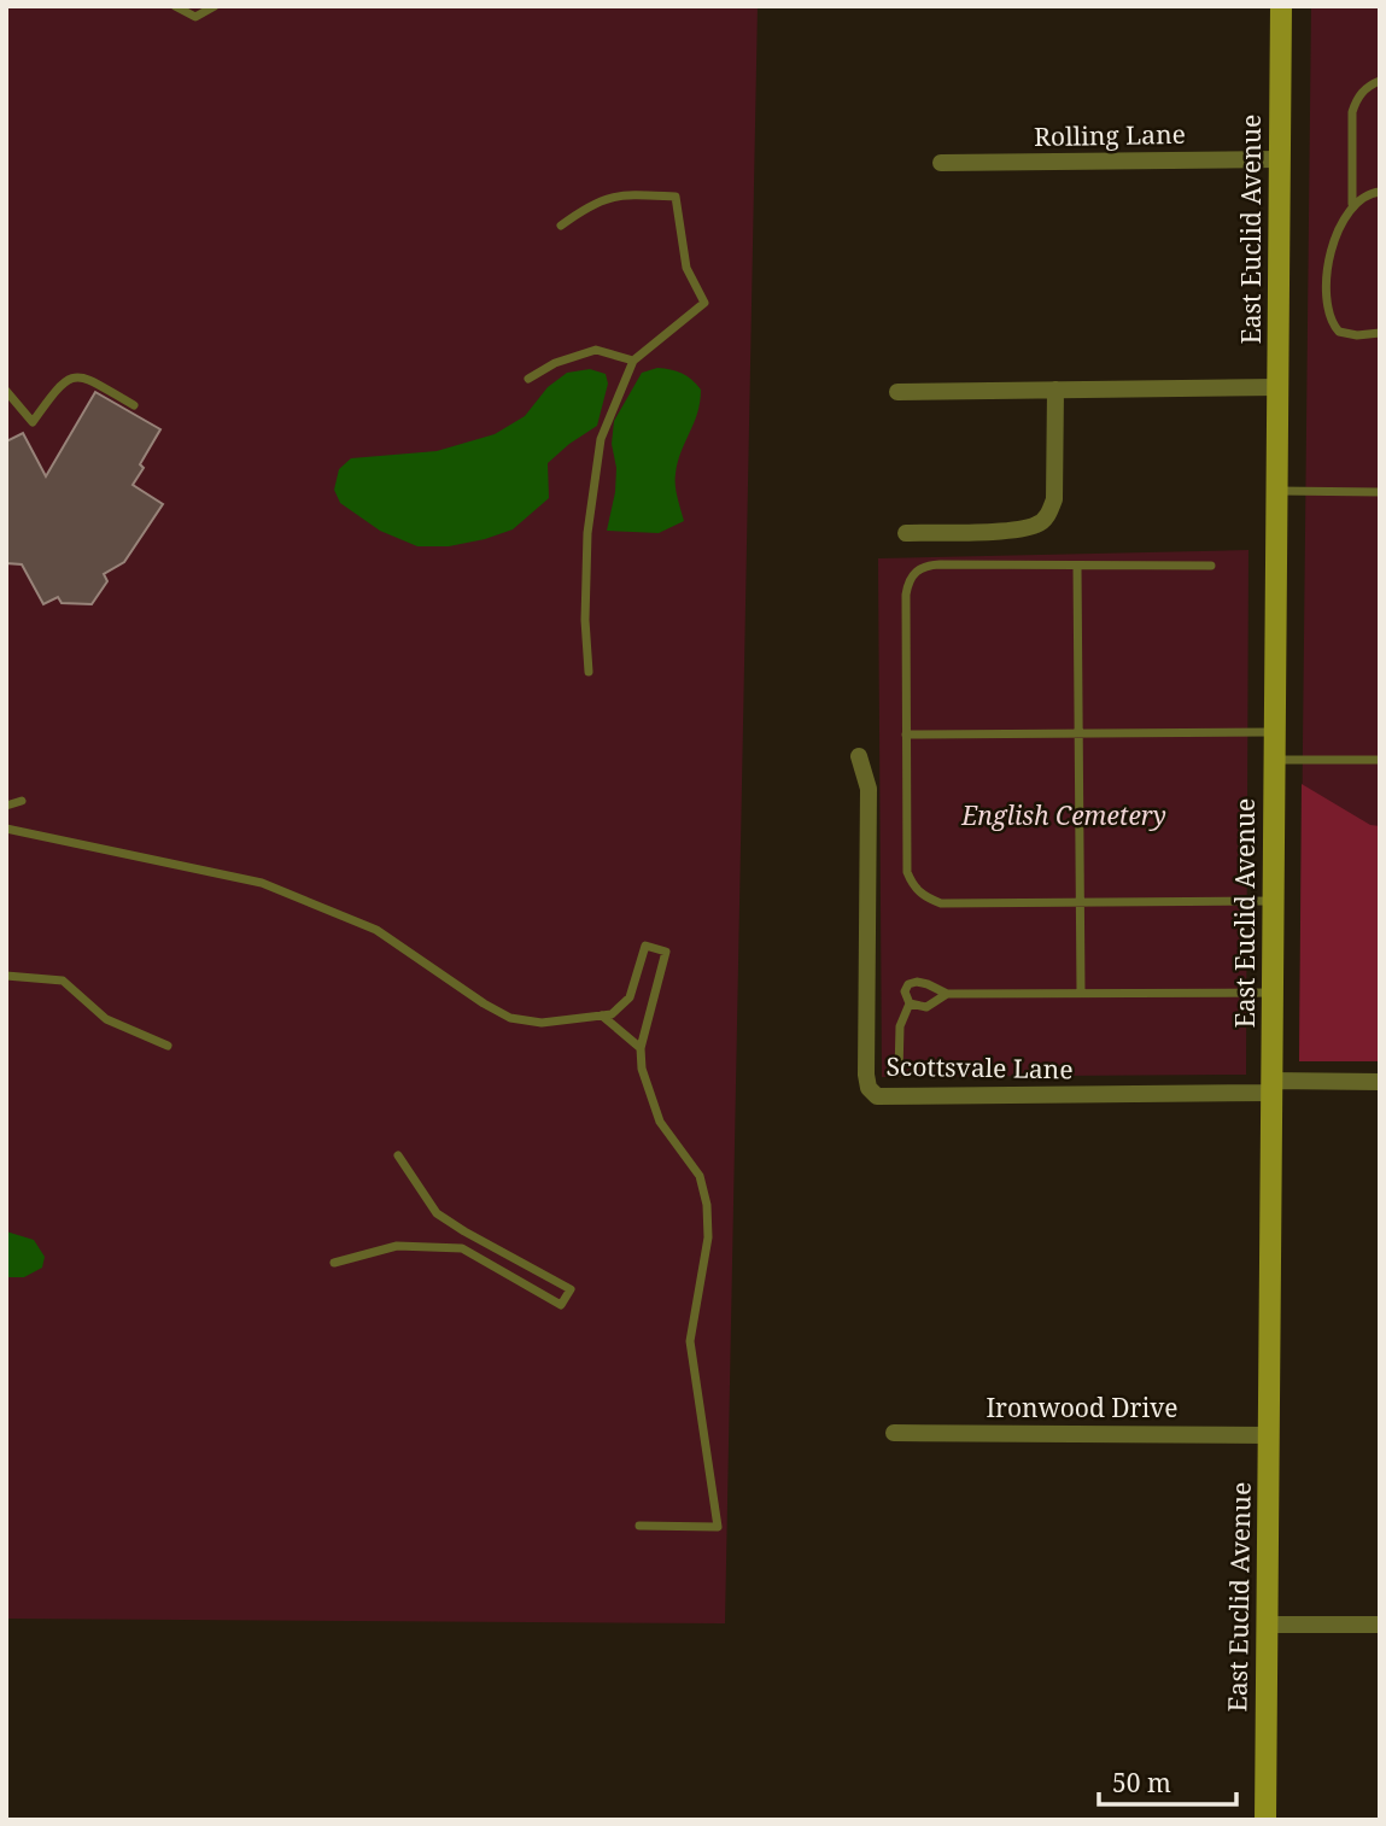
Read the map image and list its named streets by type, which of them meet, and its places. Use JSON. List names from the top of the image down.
{
  "streets": {
    "main road": ["East Euclid Avenue"],
    "street": ["Rolling Lane", "Scottsvale Lane", "Ironwood Drive"]
  },
  "crossings": [
    ["Rolling Lane", "East Euclid Avenue"],
    ["East Euclid Avenue", "Scottsvale Lane"],
    ["East Euclid Avenue", "Ironwood Drive"]
  ],
  "parks": ["English Cemetery"],
  "scale_bar": "50 m"
}
